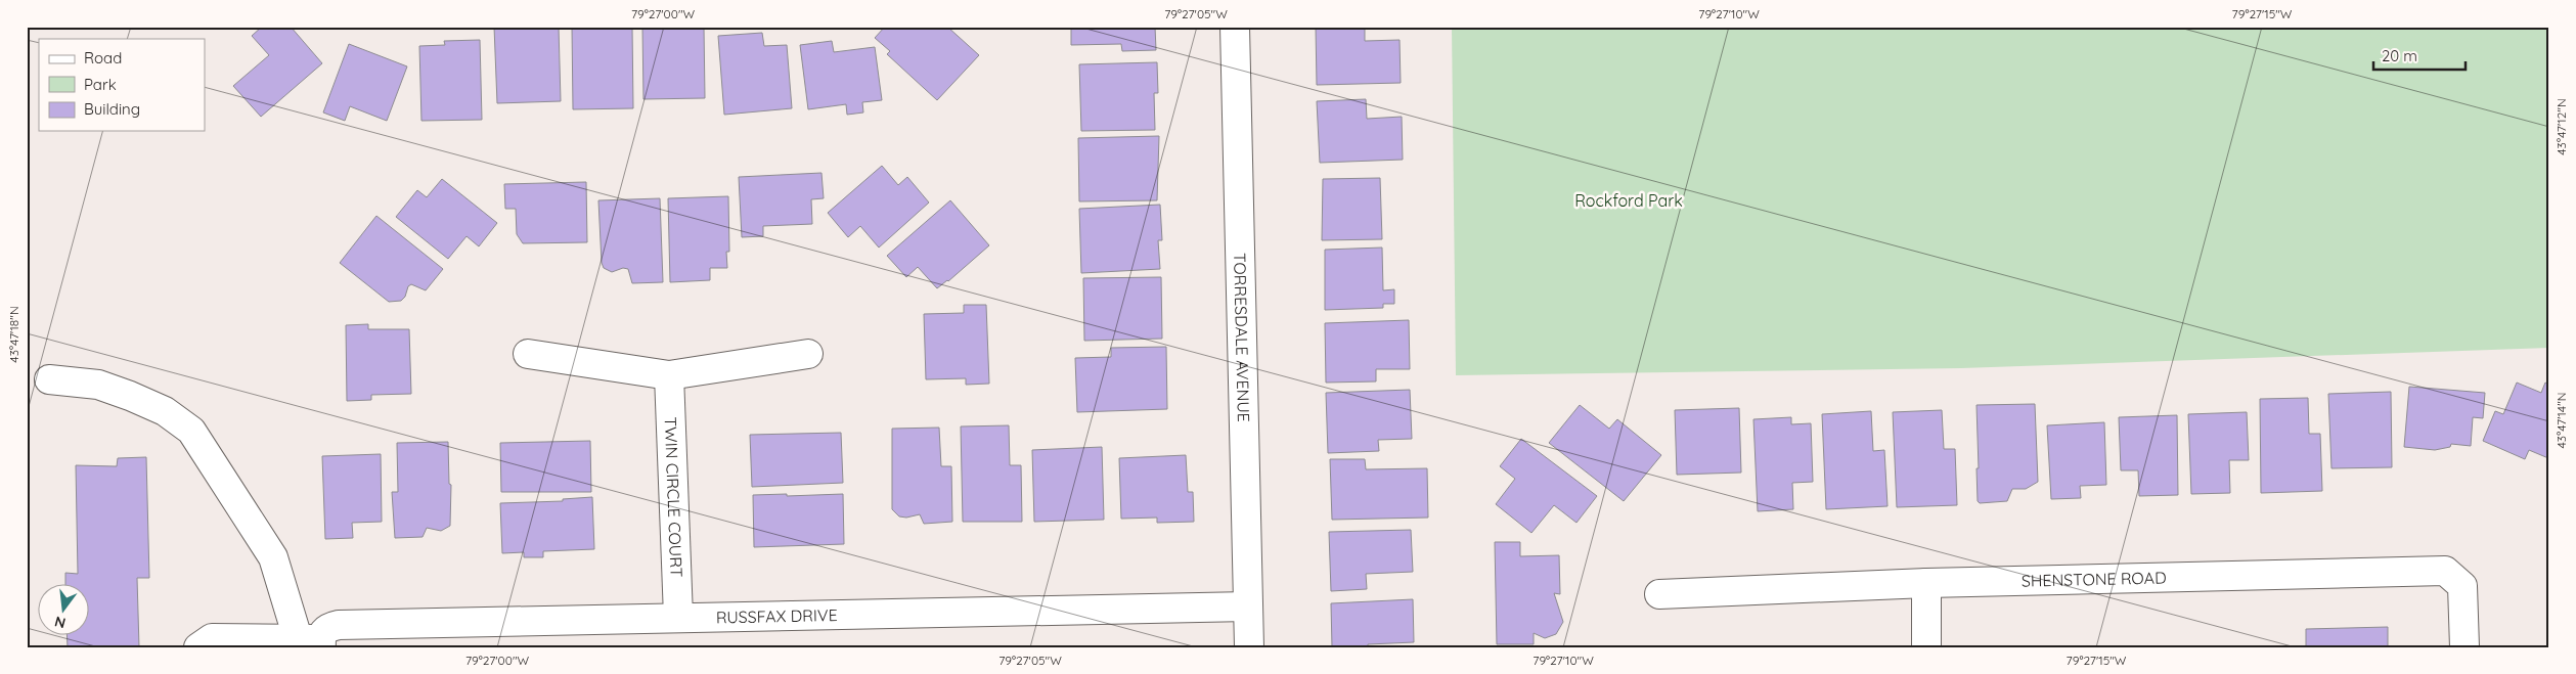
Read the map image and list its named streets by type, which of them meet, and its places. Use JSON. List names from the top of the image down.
{
  "streets": {
    "street": [
      "TORRESDALE AVENUE",
      "TWIN CIRCLE COURT",
      "SHENSTONE ROAD",
      "RUSSFAX DRIVE"
    ]
  },
  "crossings": [
    ["TORRESDALE AVENUE", "RUSSFAX DRIVE"],
    ["TWIN CIRCLE COURT", "RUSSFAX DRIVE"]
  ],
  "parks": ["Rockford Park"],
  "legend": ["Road", "Park", "Building"],
  "scale_bar": "20 m",
  "north": "bottom",
  "coordinates": [
    "79°27'00\"W",
    "79°27'05\"W",
    "79°27'10\"W",
    "79°27'15\"W",
    "43°47'12\"N",
    "43°47'18\"N",
    "43°47'14\"N"
  ]
}
